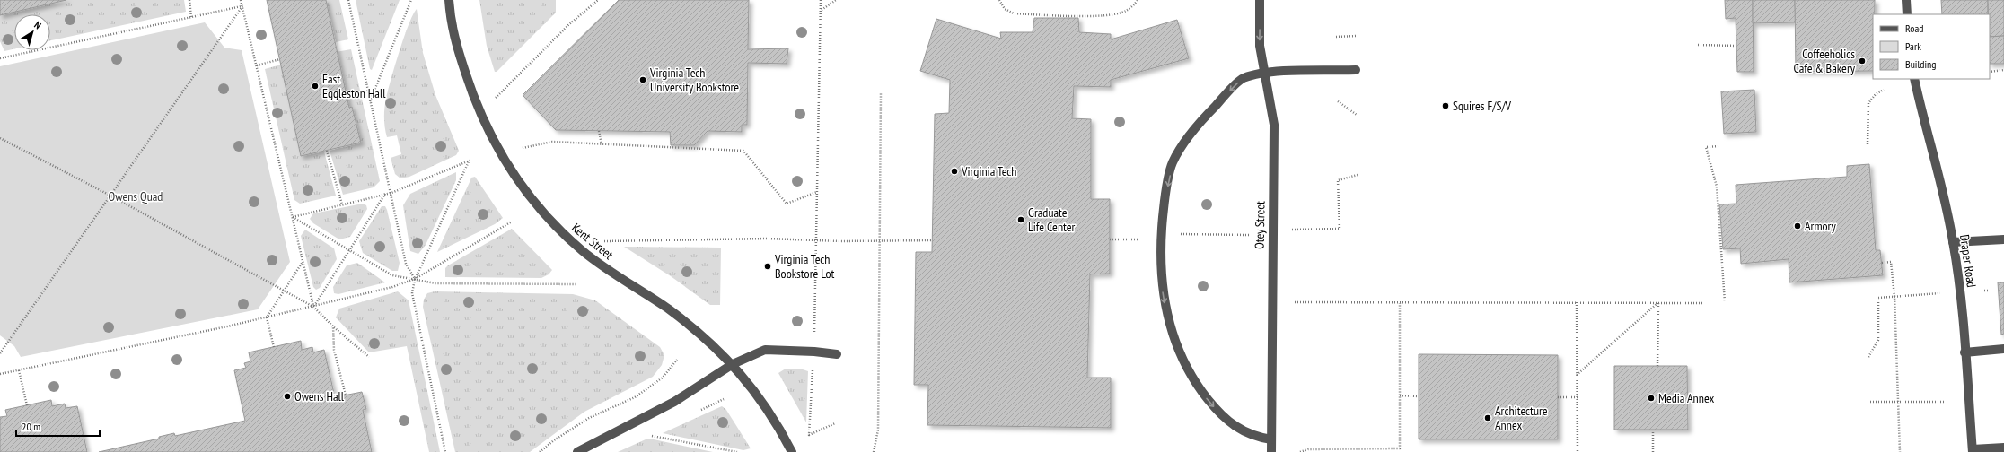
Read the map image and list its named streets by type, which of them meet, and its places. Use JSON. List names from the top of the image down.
{
  "streets": {
    "street": ["Otey Street", "Kent Street", "Draper Road"]
  },
  "parks": ["Owens Quad"],
  "places": [
    "Coffeeholics Cafe & Bakery",
    "Virginia Tech University Bookstore",
    "East Eggleston Hall",
    "Squires F/S/V",
    "Virginia Tech",
    "Graduate Life Center",
    "Armory",
    "Virginia Tech Bookstore Lot",
    "Owens Hall",
    "Media Annex",
    "Architecture Annex"
  ],
  "legend": ["Road", "Park", "Building"],
  "scale_bar": "20 m",
  "north": "top right"
}
